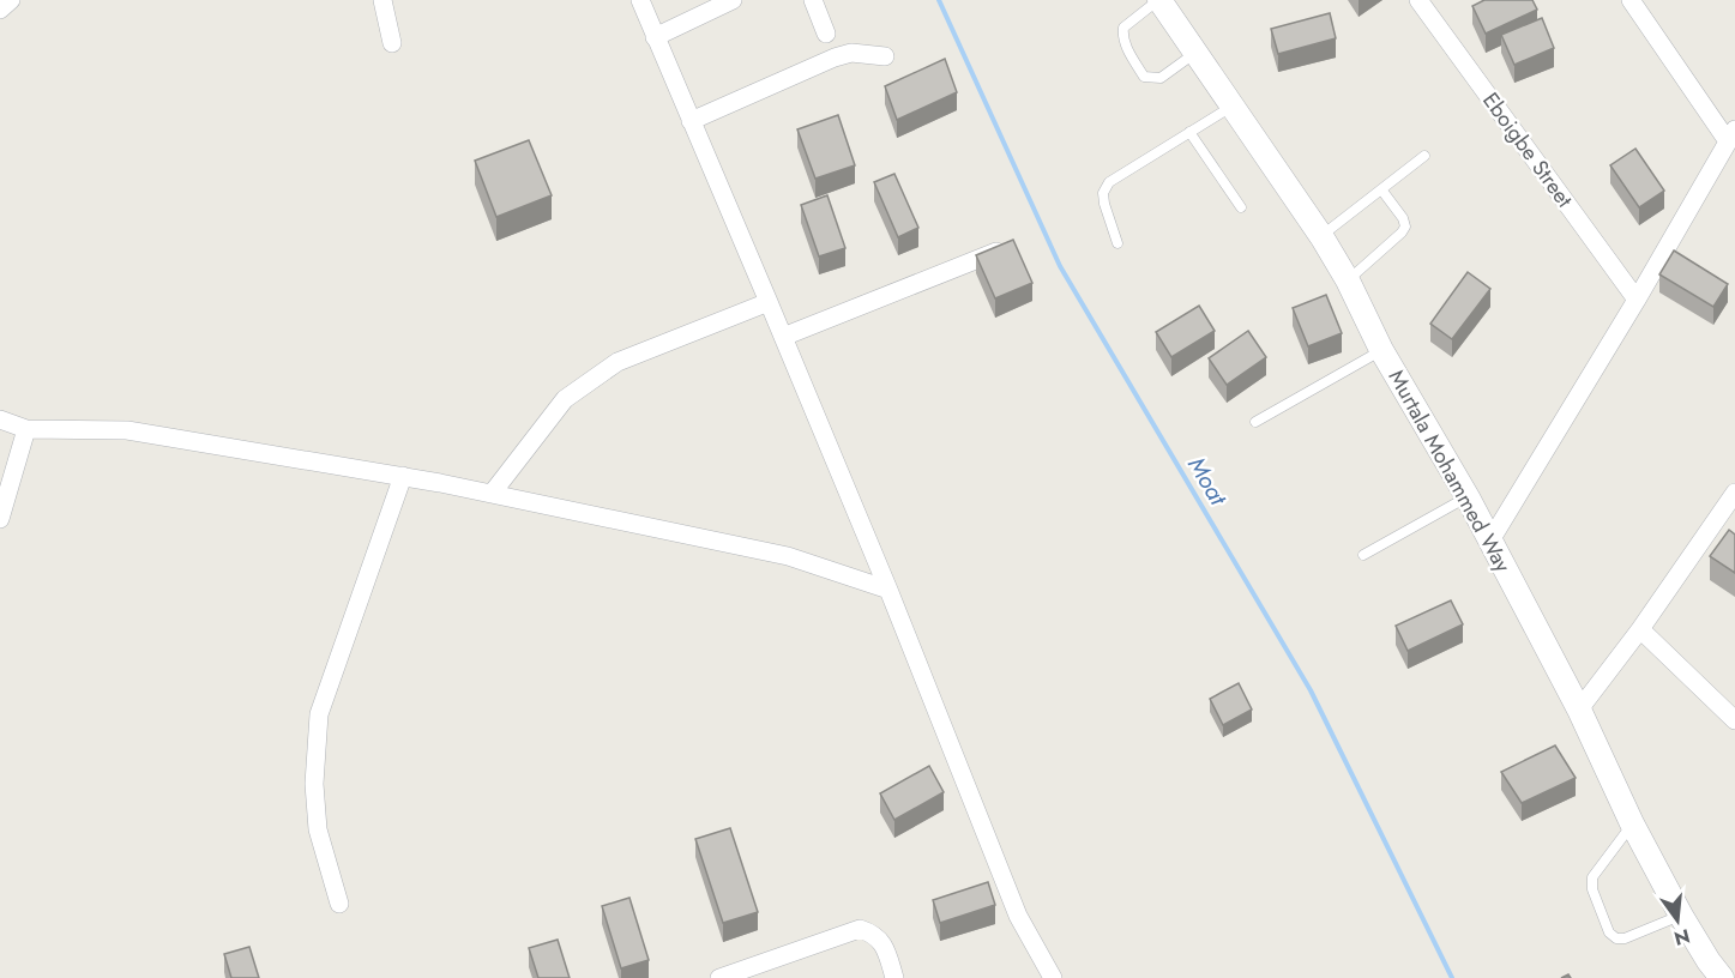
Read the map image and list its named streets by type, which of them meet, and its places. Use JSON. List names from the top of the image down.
{
  "streets": {
    "street": ["Eboigbe Street", "Murtala Mohammed Way"]
  },
  "water": ["Moat"],
  "north": "bottom"
}
